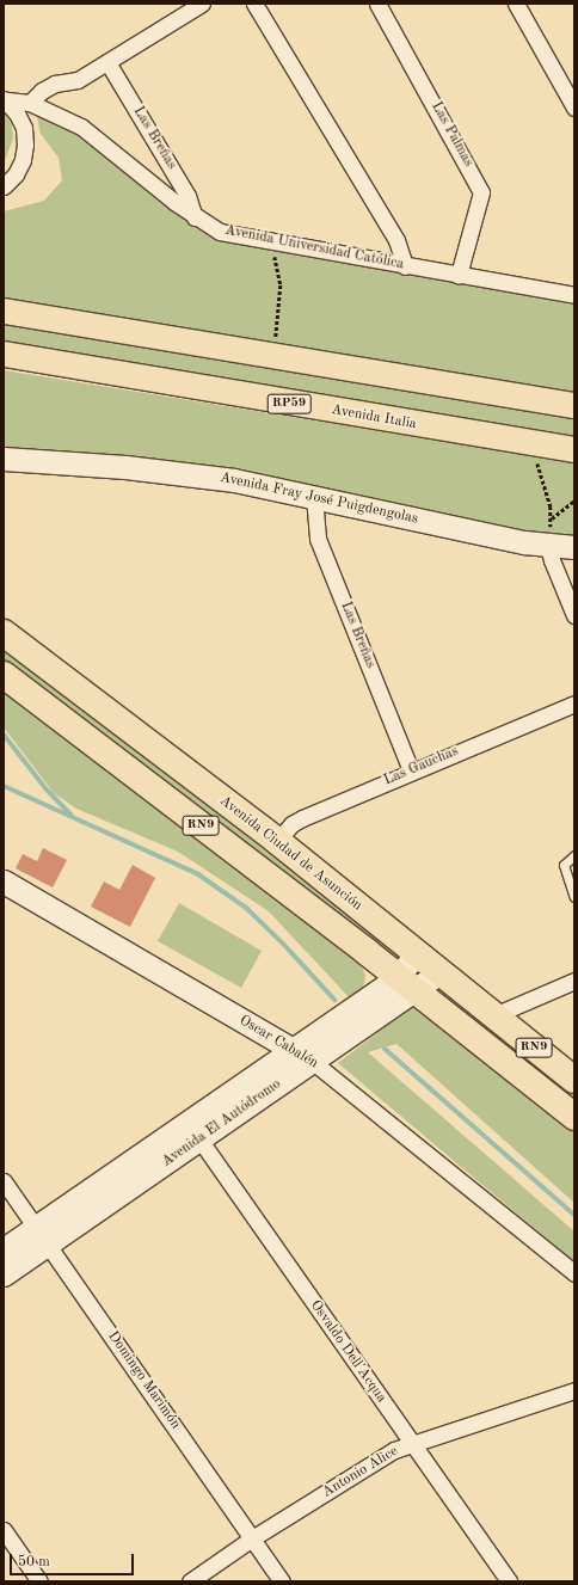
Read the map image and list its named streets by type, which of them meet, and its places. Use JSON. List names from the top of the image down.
{
  "streets": {
    "highway": ["RN9", "Avenida Ciudad de Asunción"],
    "main road": ["RP59", "Avenida Italia"],
    "street": [
      "Las Palmas",
      "Las Breñas",
      "Avenida Universidad Católica",
      "Avenida Fray José Puigdengolas",
      "Las Gauchas",
      "Oscar Cabalén",
      "Avenida El Autódromo",
      "Osvaldo Dell'Acqua",
      "Domingo Marimón",
      "Antonio Alice"
    ]
  },
  "crossings": [
    ["Las Palmas", "Avenida Universidad Católica"],
    ["Las Breñas", "Avenida Universidad Católica"],
    ["Las Breñas", "Avenida Fray José Puigdengolas"],
    ["Las Breñas", "Las Gauchas"],
    ["Las Gauchas", "Avenida Ciudad de Asunción"],
    ["RN9", "Avenida El Autódromo"],
    ["Avenida Ciudad de Asunción", "Avenida El Autódromo"],
    ["Oscar Cabalén", "Avenida El Autódromo"],
    ["Avenida El Autódromo", "Osvaldo Dell'Acqua"],
    ["Avenida El Autódromo", "Domingo Marimón"],
    ["Osvaldo Dell'Acqua", "Antonio Alice"],
    ["Domingo Marimón", "Antonio Alice"]
  ],
  "scale_bar": "50 m"
}
